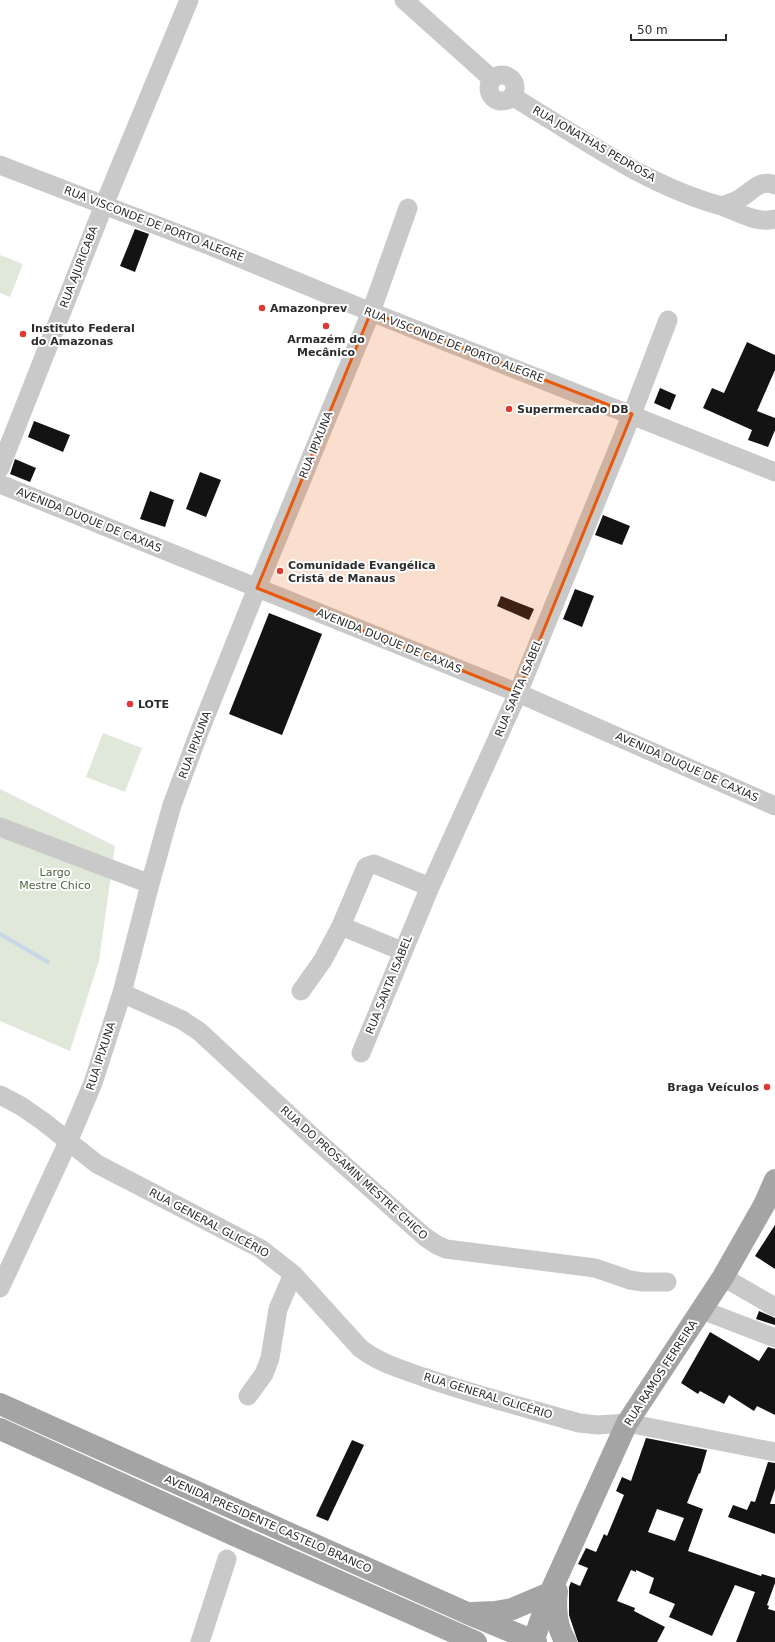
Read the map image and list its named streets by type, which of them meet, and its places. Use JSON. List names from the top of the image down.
{
  "streets": {
    "main road": ["RUA RAMOS FERREIRA", "AVENIDA PRESIDENTE CASTELO BRANCO"],
    "street": [
      "RUA JONATHAS PEDROSA",
      "RUA VISCONDE DE PORTO ALEGRE",
      "RUA AJURICABA",
      "RUA IPIXUNA",
      "AVENIDA DUQUE DE CAXIAS",
      "RUA SANTA ISABEL",
      "RUA DO PROSAMIN MESTRE CHICO",
      "RUA GENERAL GLICÉRIO"
    ]
  },
  "crossings": [
    ["RUA VISCONDE DE PORTO ALEGRE", "RUA AJURICABA"],
    ["RUA VISCONDE DE PORTO ALEGRE", "RUA IPIXUNA"],
    ["RUA VISCONDE DE PORTO ALEGRE", "RUA SANTA ISABEL"],
    ["RUA IPIXUNA", "AVENIDA DUQUE DE CAXIAS"],
    ["RUA IPIXUNA", "RUA DO PROSAMIN MESTRE CHICO"],
    ["RUA IPIXUNA", "RUA GENERAL GLICÉRIO"],
    ["AVENIDA DUQUE DE CAXIAS", "RUA SANTA ISABEL"],
    ["RUA GENERAL GLICÉRIO", "RUA RAMOS FERREIRA"],
    ["RUA RAMOS FERREIRA", "AVENIDA PRESIDENTE CASTELO BRANCO"]
  ],
  "parks": ["Largo Mestre Chico"],
  "places": [
    "Amazonprev",
    "Armazém do Mecânico",
    "Instituto Federal do Amazonas",
    "Supermercado DB",
    "Comunidade Evangélica Cristã de Manaus",
    "LOTE",
    "Braga Veículos"
  ],
  "scale_bar": "50 m"
}
